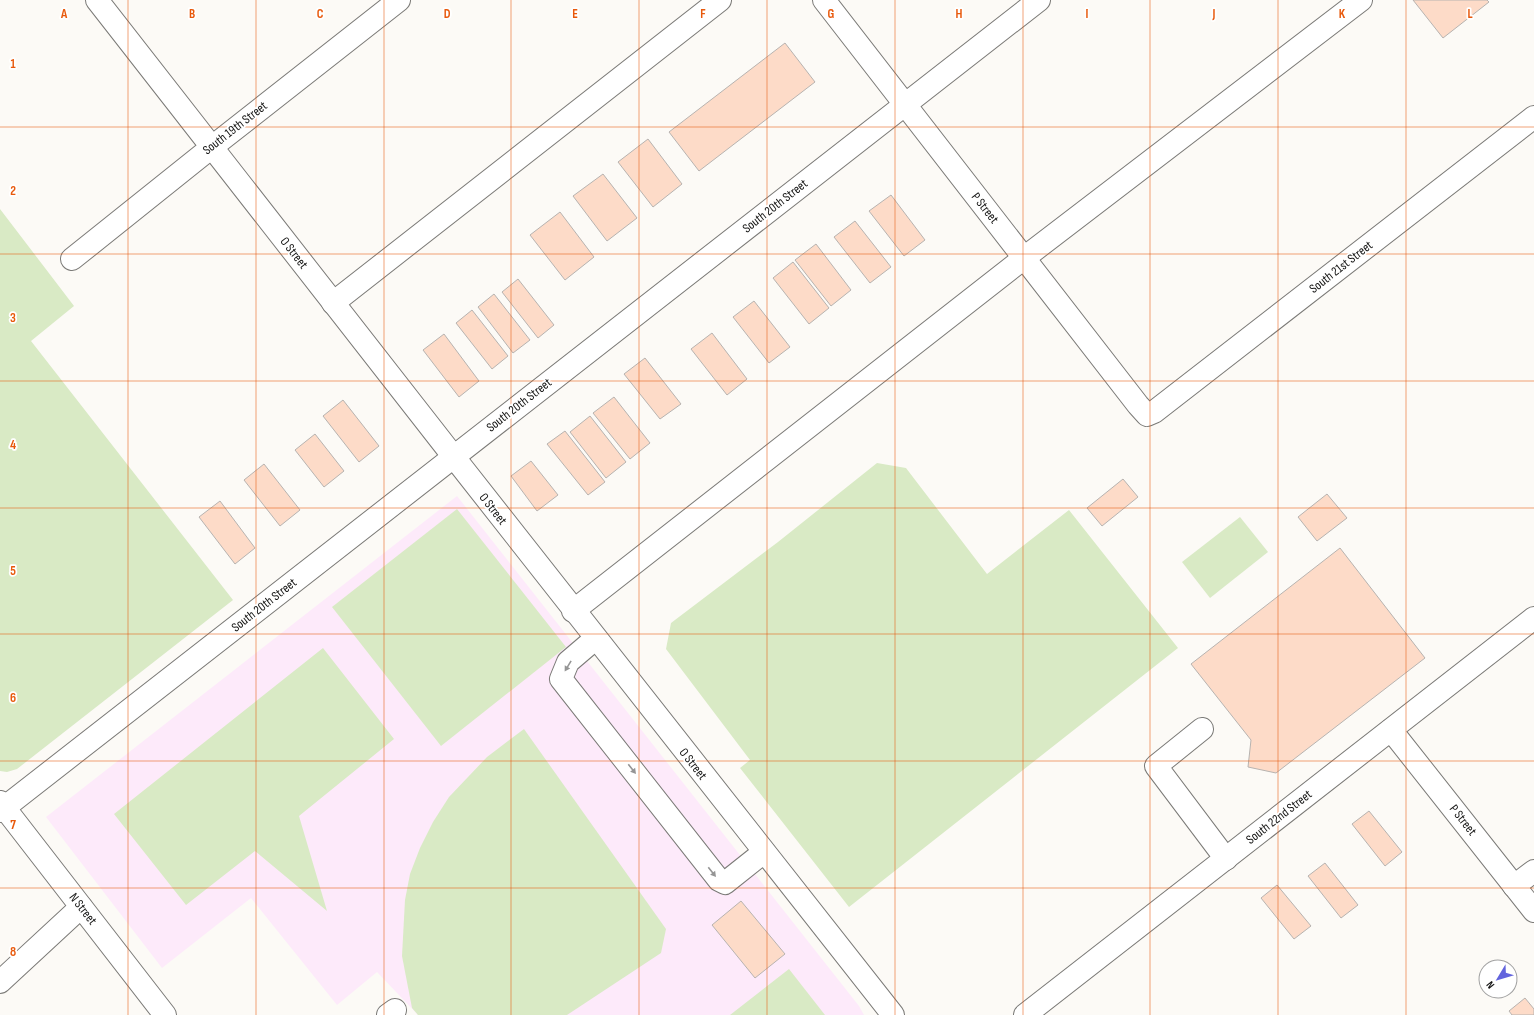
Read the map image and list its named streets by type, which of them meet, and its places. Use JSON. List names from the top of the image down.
{
  "streets": {
    "street": [
      "South 19th Street",
      "South 20th Street",
      "P Street",
      "O Street",
      "South 21st Street",
      "South 22nd Street",
      "N Street"
    ]
  },
  "crossings": [
    ["South 19th Street", "O Street"],
    ["South 20th Street", "P Street"],
    ["South 20th Street", "O Street"],
    ["South 20th Street", "N Street"],
    ["P Street", "South 21st Street"],
    ["P Street", "South 22nd Street"]
  ],
  "north": "bottom left",
  "grid": {
    "columns": [
      "A",
      "B",
      "C",
      "D",
      "E",
      "F",
      "G",
      "H",
      "I",
      "J",
      "K",
      "L"
    ],
    "rows": [
      "1",
      "2",
      "3",
      "4",
      "5",
      "6",
      "7",
      "8"
    ]
  }
}
